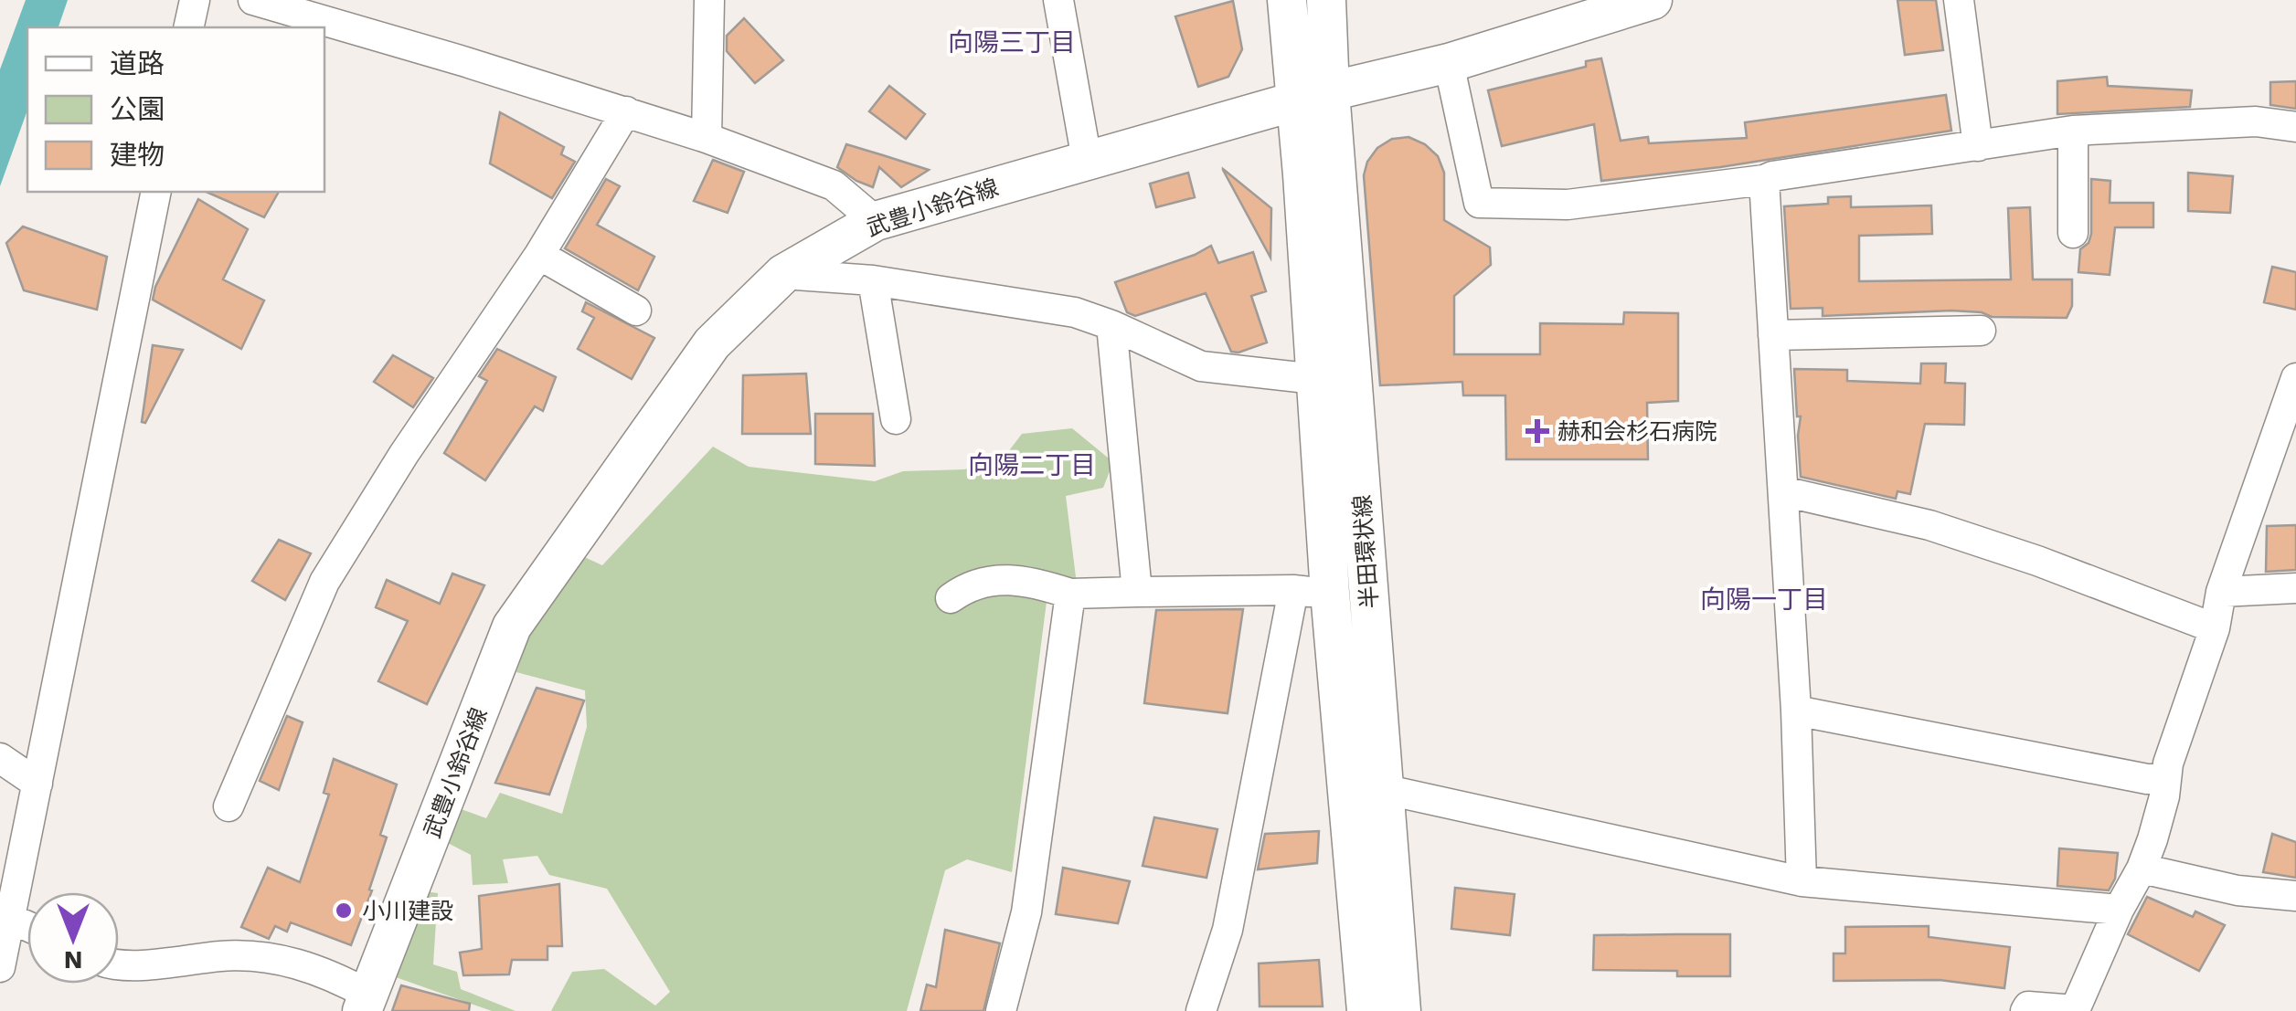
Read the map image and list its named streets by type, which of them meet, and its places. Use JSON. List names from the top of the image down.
{
  "streets": {
    "main road": ["武豊小鈴谷線", "半田環状線"]
  },
  "crossings": [
    ["武豊小鈴谷線", "半田環状線"]
  ],
  "districts": ["向陽三丁目", "向陽二丁目", "向陽一丁目"],
  "places": {
    "health": ["赫和会杉石病院"],
    "other": ["小川建設"]
  },
  "legend": ["道路", "公園", "建物"],
  "north": "bottom"
}
